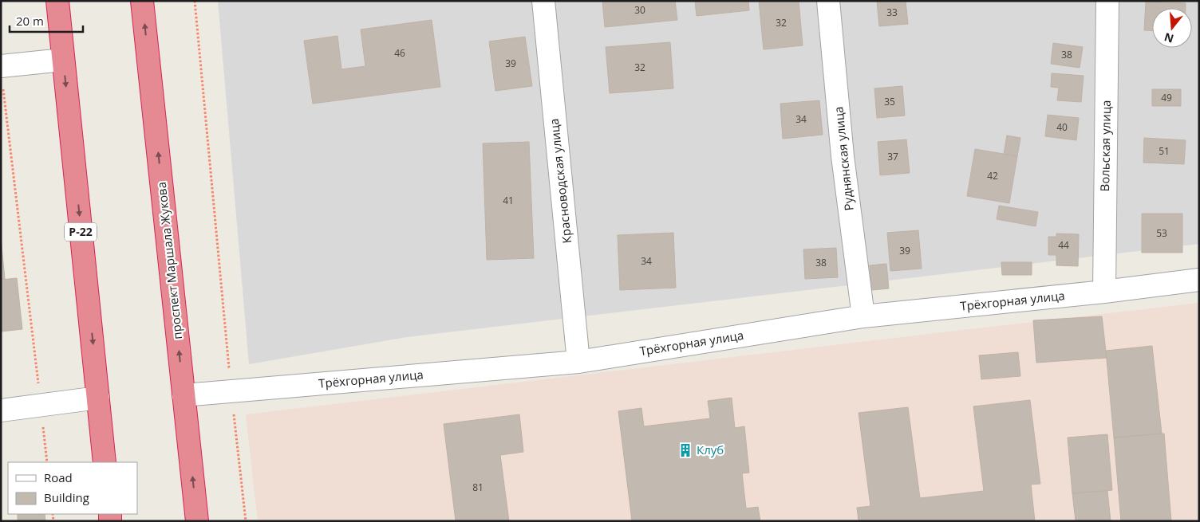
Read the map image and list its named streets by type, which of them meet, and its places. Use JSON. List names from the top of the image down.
{
  "streets": {
    "highway": ["Р-22", "проспект Маршала Жукова"],
    "street": [
      "Вольская улица",
      "Руднянская улица",
      "Красноводская улица",
      "Трёхгорная улица"
    ]
  },
  "crossings": [
    ["Вольская улица", "Трёхгорная улица"],
    ["Руднянская улица", "Трёхгорная улица"],
    ["Красноводская улица", "Трёхгорная улица"],
    ["проспект Маршала Жукова", "Трёхгорная улица"]
  ],
  "places": {
    "building": ["Клуб"]
  },
  "house_numbers": [
    "30",
    "33",
    "32",
    "46",
    "38",
    "39",
    "32",
    "49",
    "35",
    "34",
    "40",
    "51",
    "37",
    "42",
    "41",
    "53",
    "44",
    "39",
    "34",
    "38",
    "81"
  ],
  "legend": ["Road", "Building"],
  "scale_bar": "20 m",
  "north": "bottom"
}
